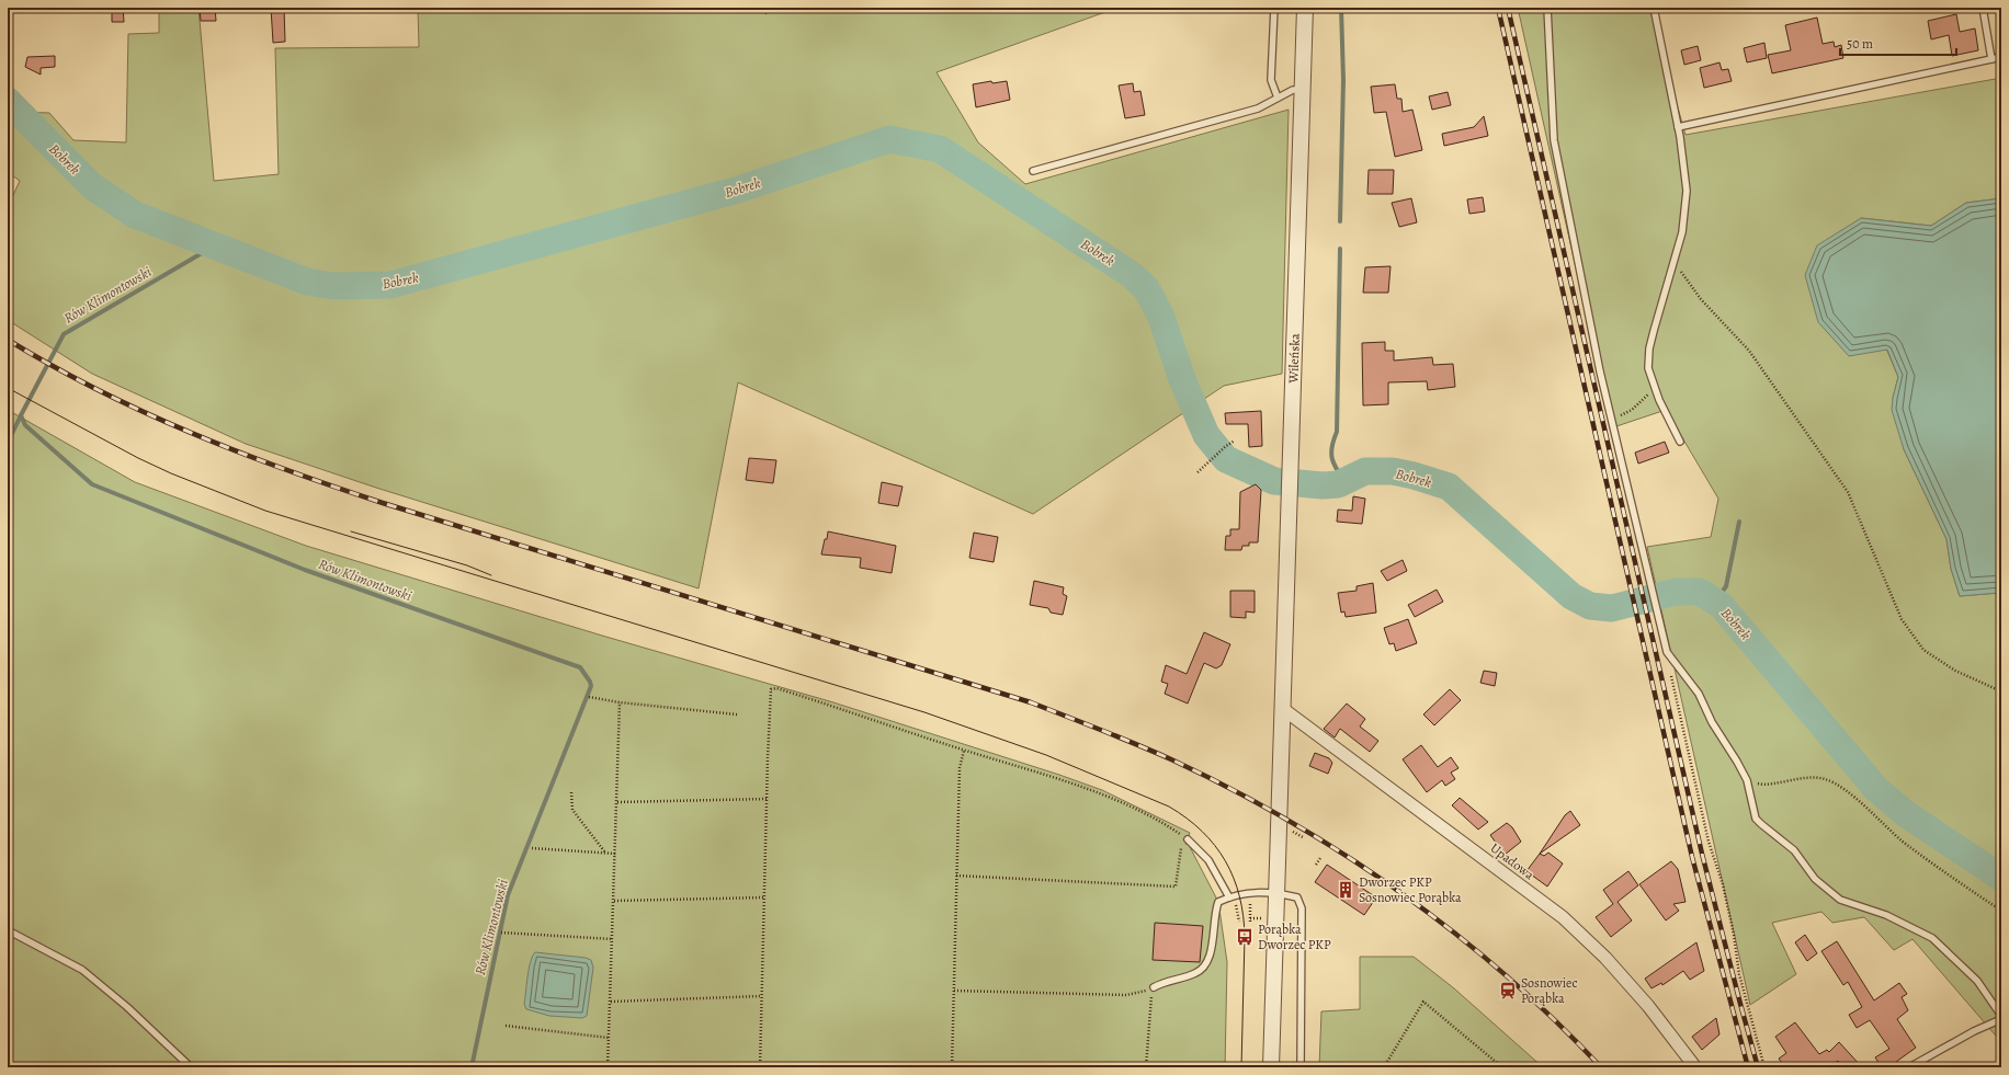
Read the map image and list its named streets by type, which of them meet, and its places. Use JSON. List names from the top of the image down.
{
  "streets": {
    "street": ["Wileńska", "Upadowa"]
  },
  "crossings": [
    ["Wileńska", "Upadowa"]
  ],
  "water": ["Bobrek", "Rów Klimontowski"],
  "places": {
    "building": ["Dworzec PKP Sosnowiec Porąbka"],
    "bus stop": ["Porąbka Dworzec PKP"],
    "station": ["Sosnowiec Porąbka"]
  },
  "scale_bar": "50 m"
}
